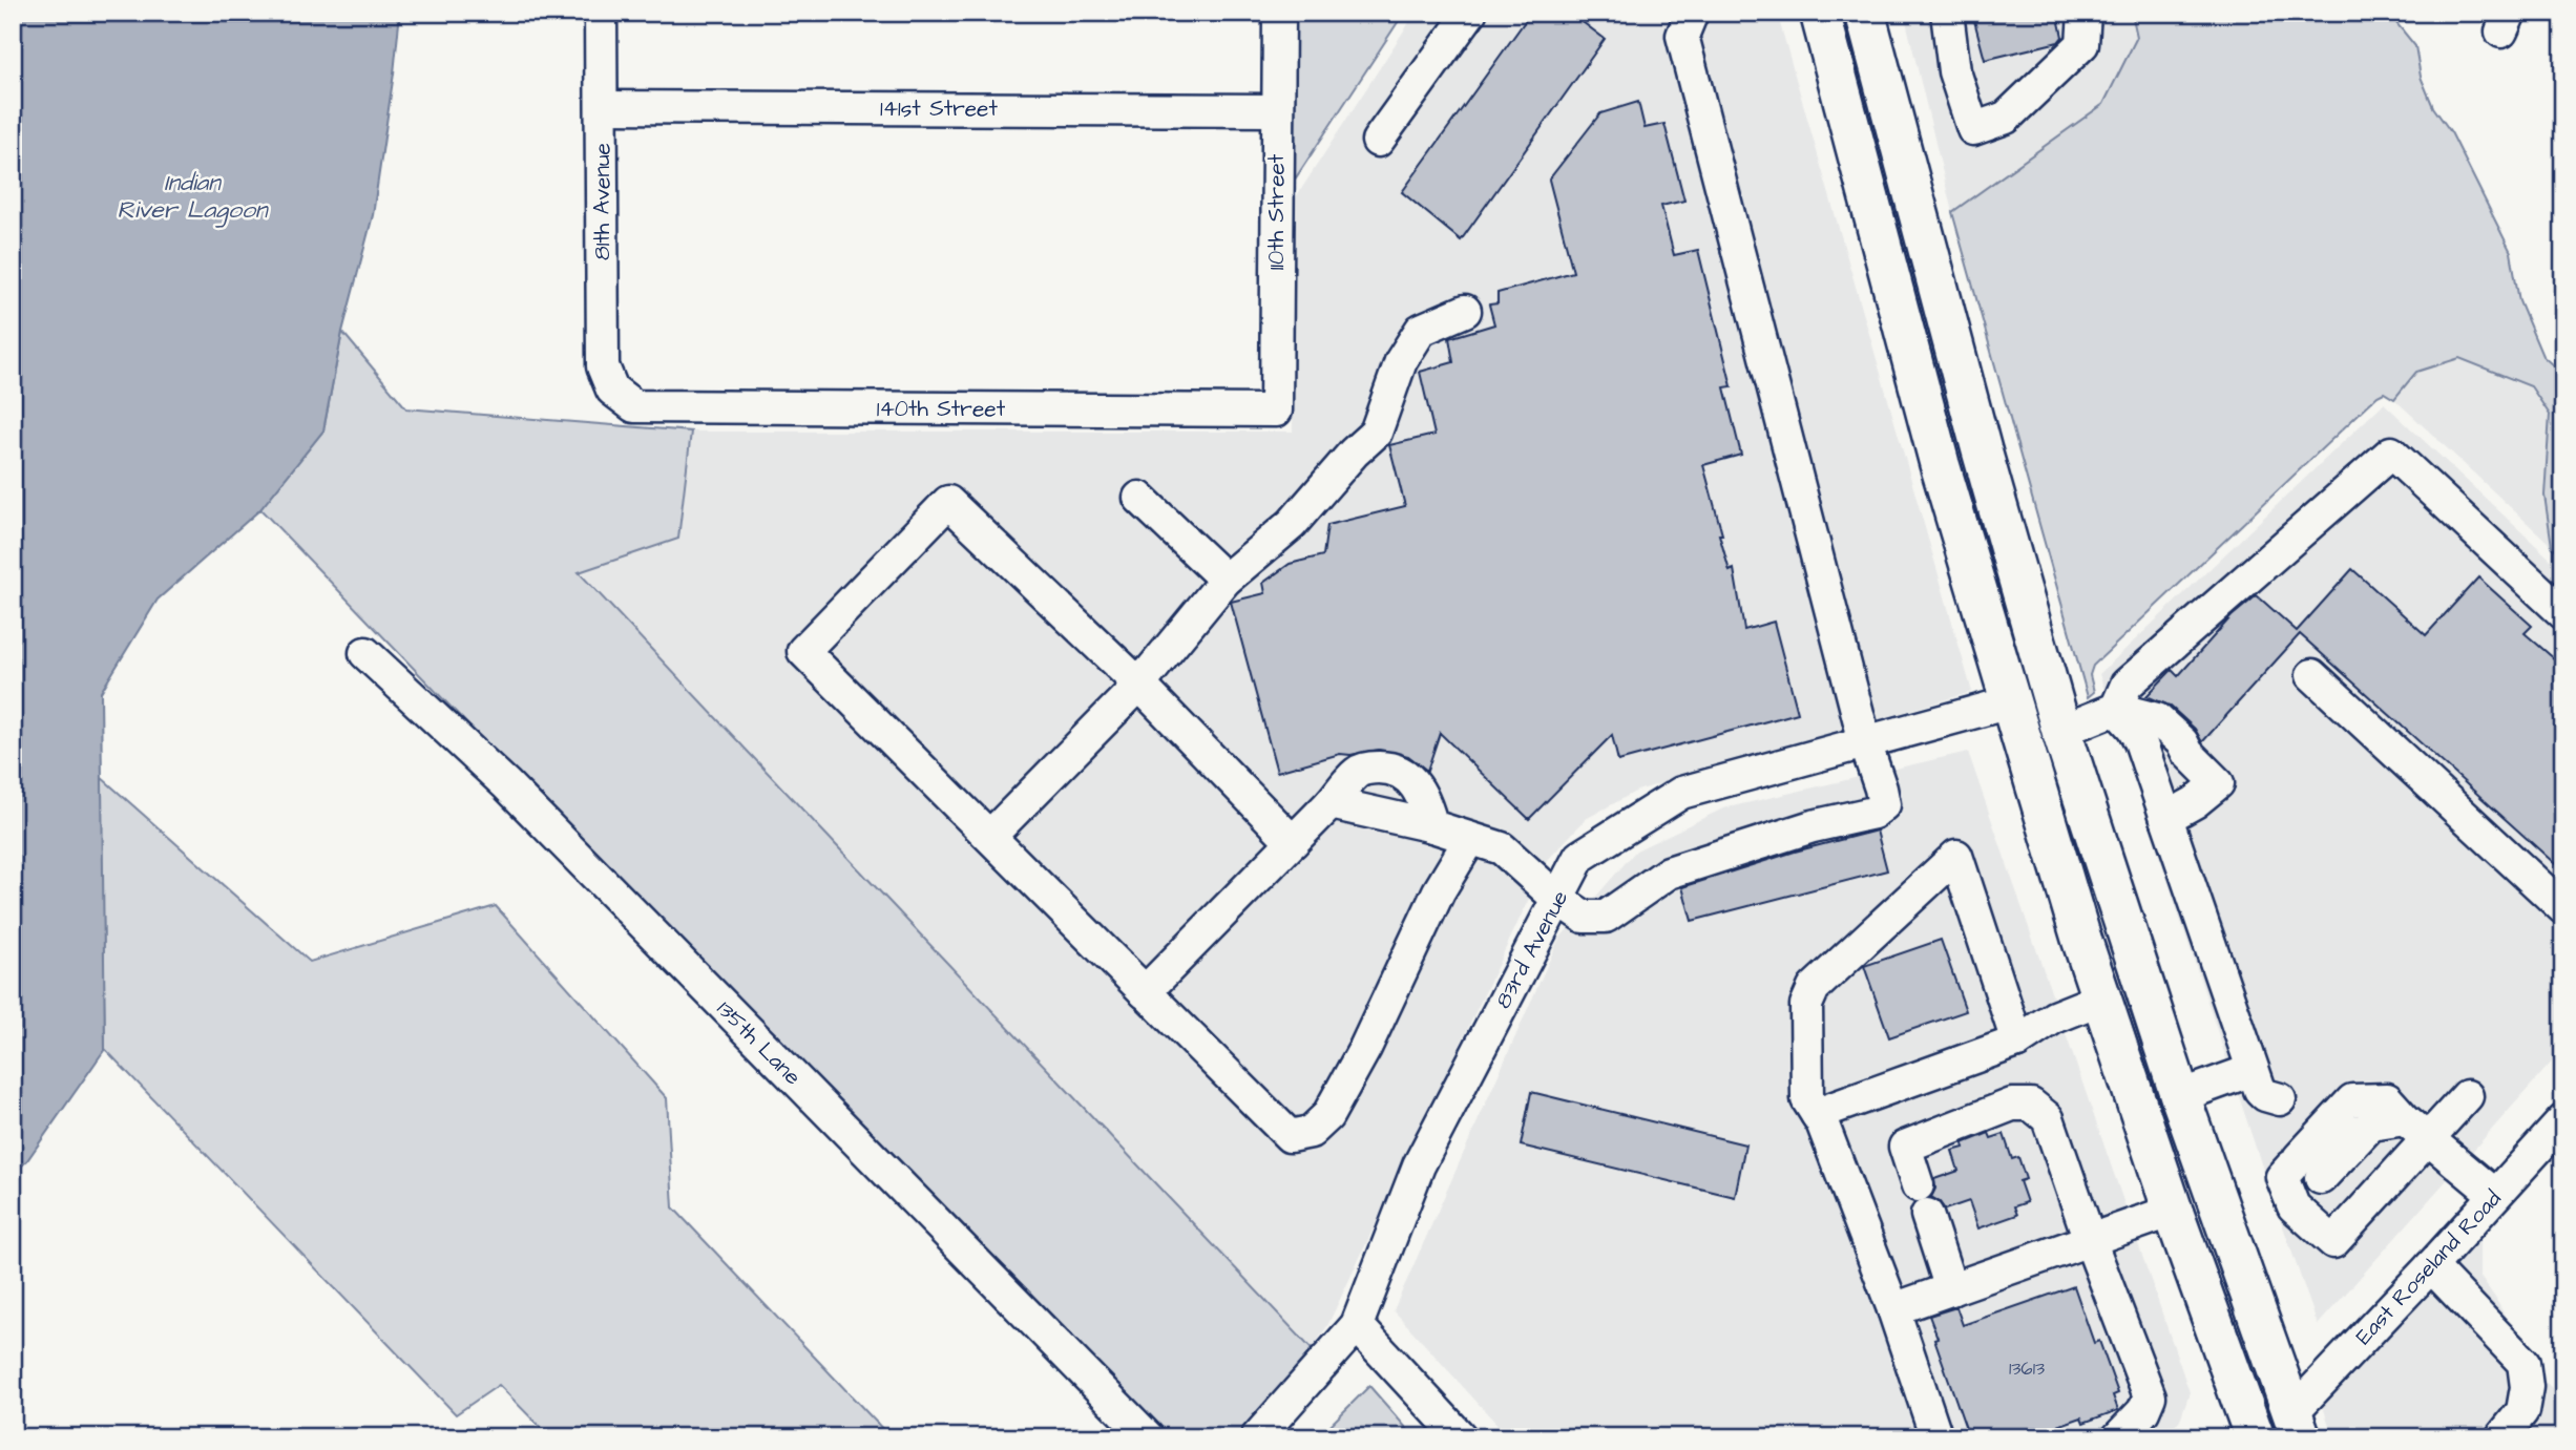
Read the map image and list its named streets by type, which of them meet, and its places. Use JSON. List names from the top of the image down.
{
  "streets": {
    "street": [
      "141st Street",
      "81th Avenue",
      "110th Street",
      "140th Street",
      "83rd Avenue",
      "135th Lane",
      "East Roseland Road"
    ]
  },
  "crossings": [
    ["141st Street", "81th Avenue"],
    ["141st Street", "110th Street"],
    ["81th Avenue", "140th Street"],
    ["110th Street", "140th Street"]
  ],
  "water": ["Indian River Lagoon"],
  "house_numbers": ["13613"]
}
